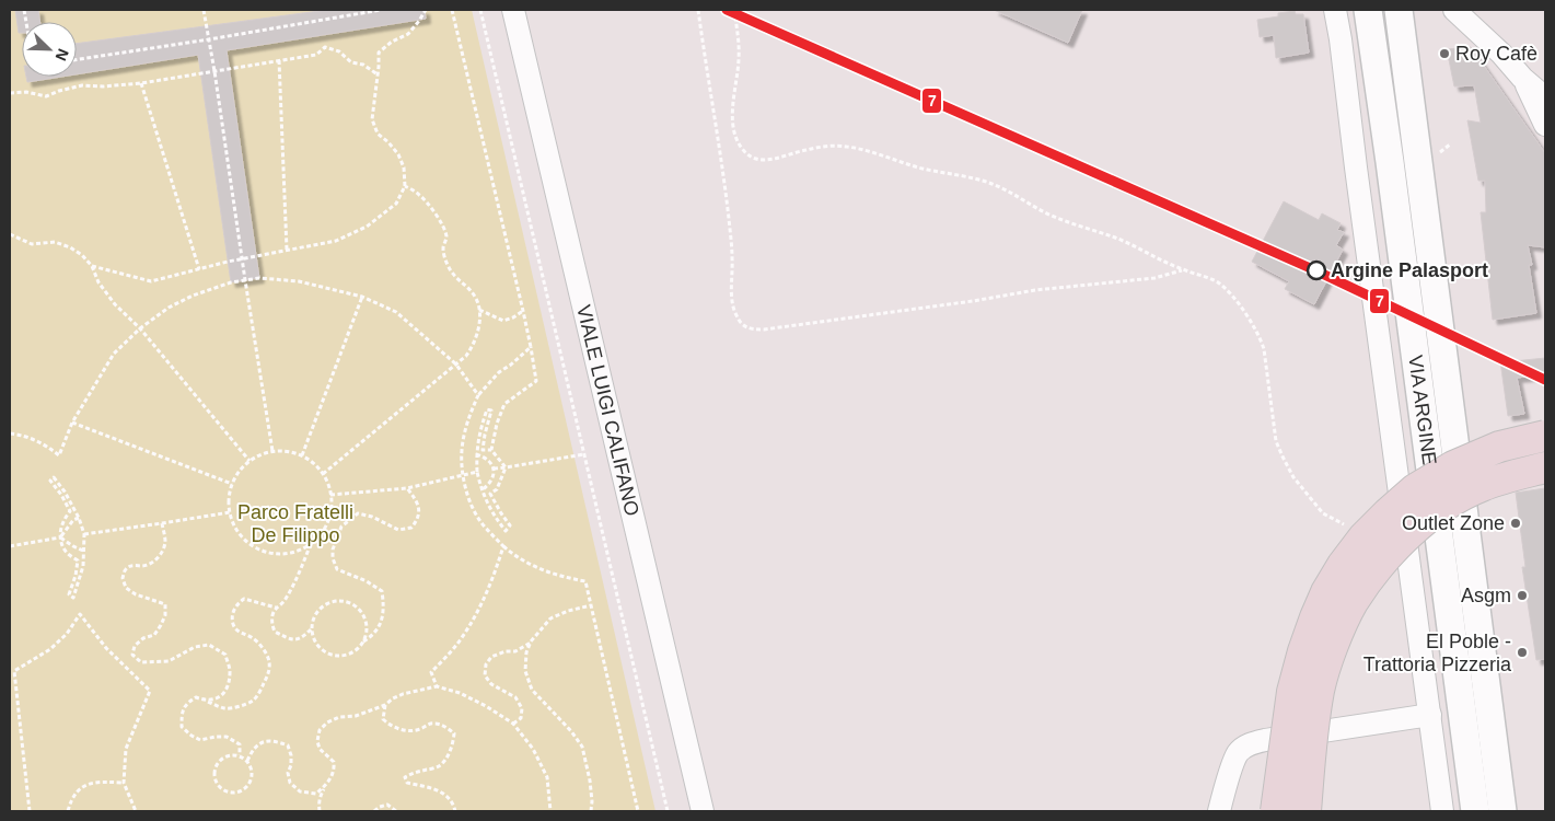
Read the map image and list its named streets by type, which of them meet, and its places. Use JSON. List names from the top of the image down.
{
  "streets": {
    "street": ["VIALE LUIGI CALIFANO", "VIA ARGINE"]
  },
  "parks": ["Parco Fratelli De Filippo"],
  "places": [
    "Roy Cafè",
    "Argine Palasport",
    "Outlet Zone",
    "Asgm",
    "El Poble - Trattoria Pizzeria"
  ],
  "lines": ["transit line 7"],
  "north": "bottom right"
}
